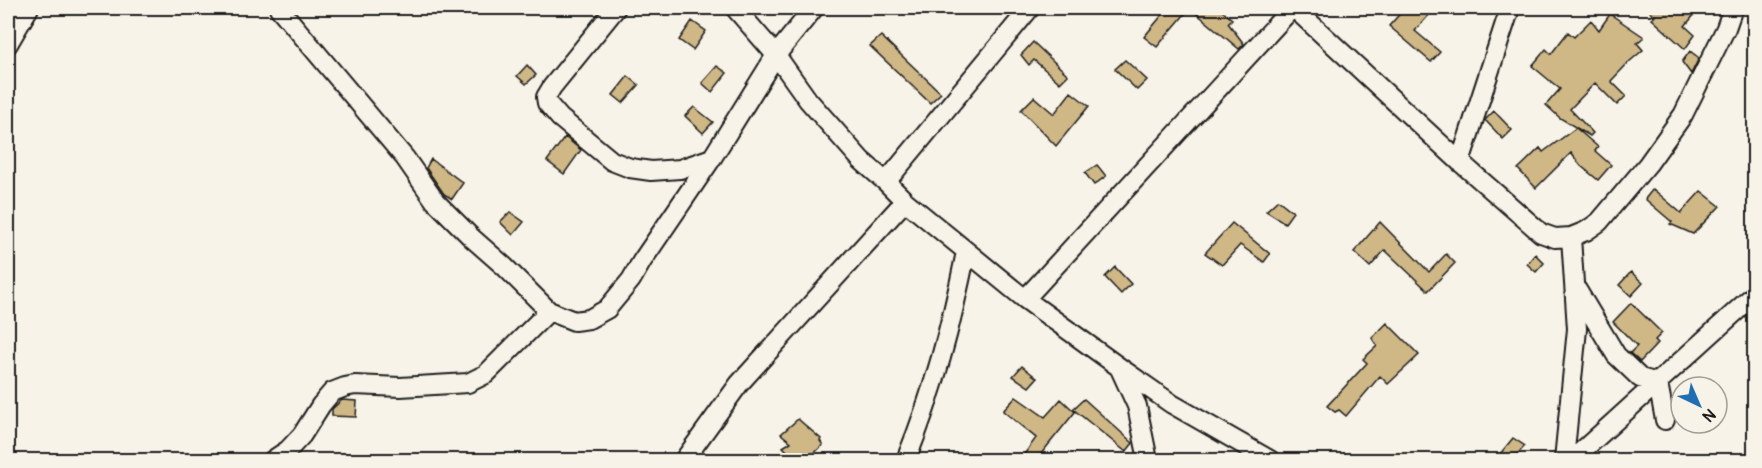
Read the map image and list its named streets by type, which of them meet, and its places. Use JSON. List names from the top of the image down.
{
  "north": "bottom right"
}
